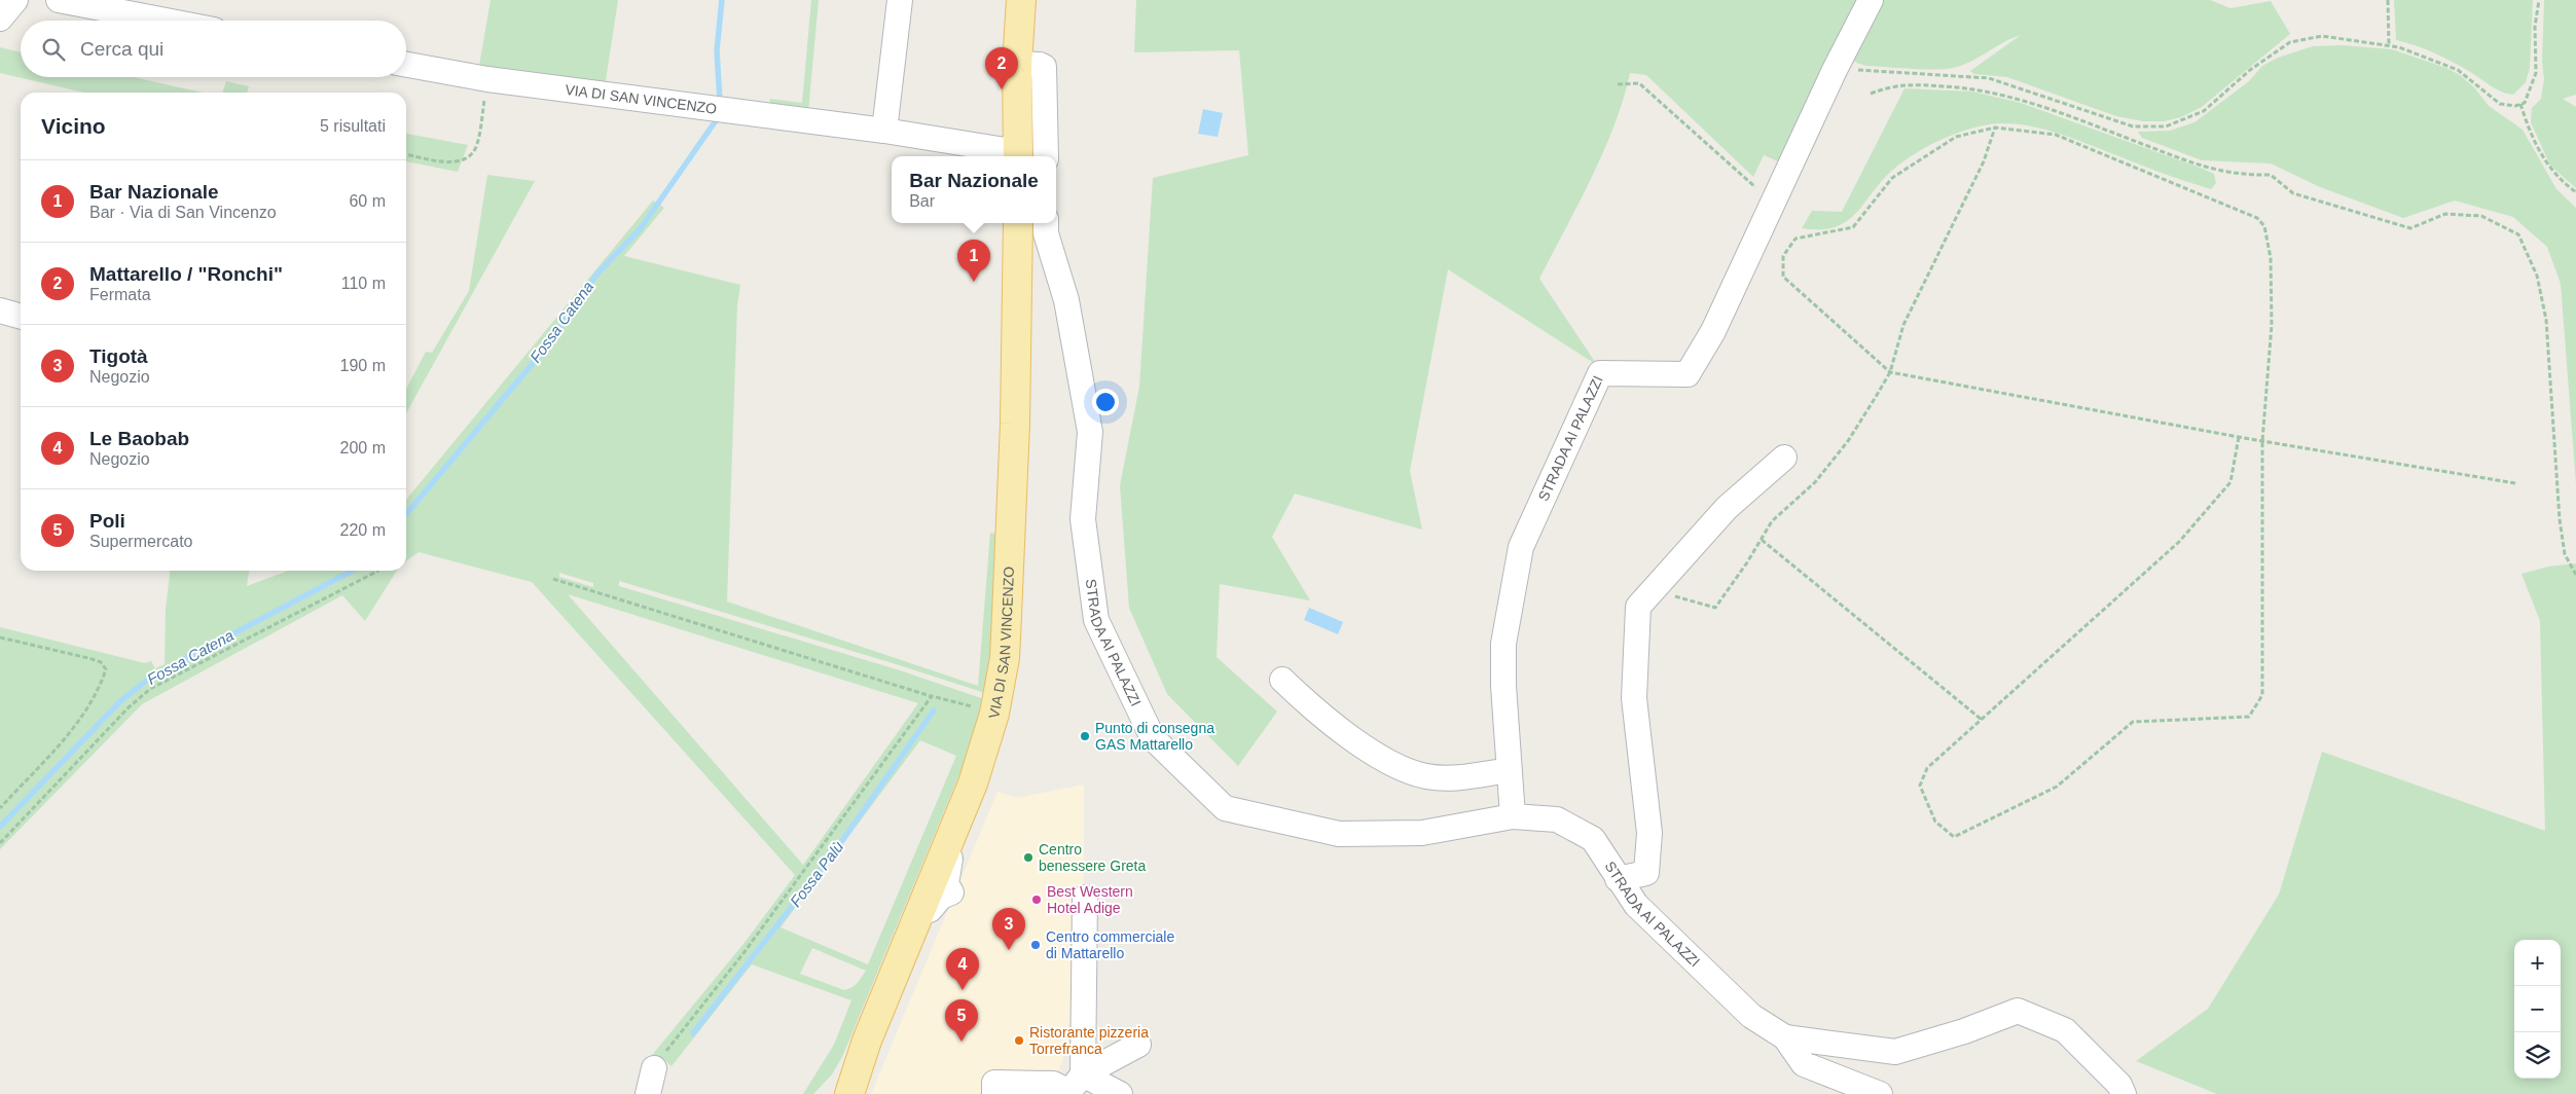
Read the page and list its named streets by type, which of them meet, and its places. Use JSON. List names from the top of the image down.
{
  "streets": {
    "main road": ["VIA DI SAN VINCENZO"],
    "street": ["STRADA AI PALAZZI"]
  },
  "water": ["Fossa Catena", "Fossa Palù"],
  "places": [
    "Punto di consegna GAS Mattarello",
    "Centro benessere Greta",
    "Best Western Hotel Adige",
    "Centro commerciale di Mattarello",
    "Ristorante pizzeria Torrefranca"
  ],
  "page": {
    "search": "Cerca qui",
    "pins": [
      "2",
      "1",
      "3",
      "4",
      "5"
    ],
    "heading": ["Vicino", "5 risultati"],
    "popup": ["Bar Nazionale", "Bar"],
    "list": [
      {
        "mark": "1",
        "name": "Bar Nazionale",
        "note": "Bar · Via di San Vincenzo",
        "value": "60 m"
      },
      {
        "mark": "2",
        "name": "Mattarello / \"Ronchi\"",
        "note": "Fermata",
        "value": "110 m"
      },
      {
        "mark": "3",
        "name": "Tigotà",
        "note": "Negozio",
        "value": "190 m"
      },
      {
        "mark": "4",
        "name": "Le Baobab",
        "note": "Negozio",
        "value": "200 m"
      },
      {
        "mark": "5",
        "name": "Poli",
        "note": "Supermercato",
        "value": "220 m"
      }
    ],
    "map_buttons": ["+", "−"]
  }
}
